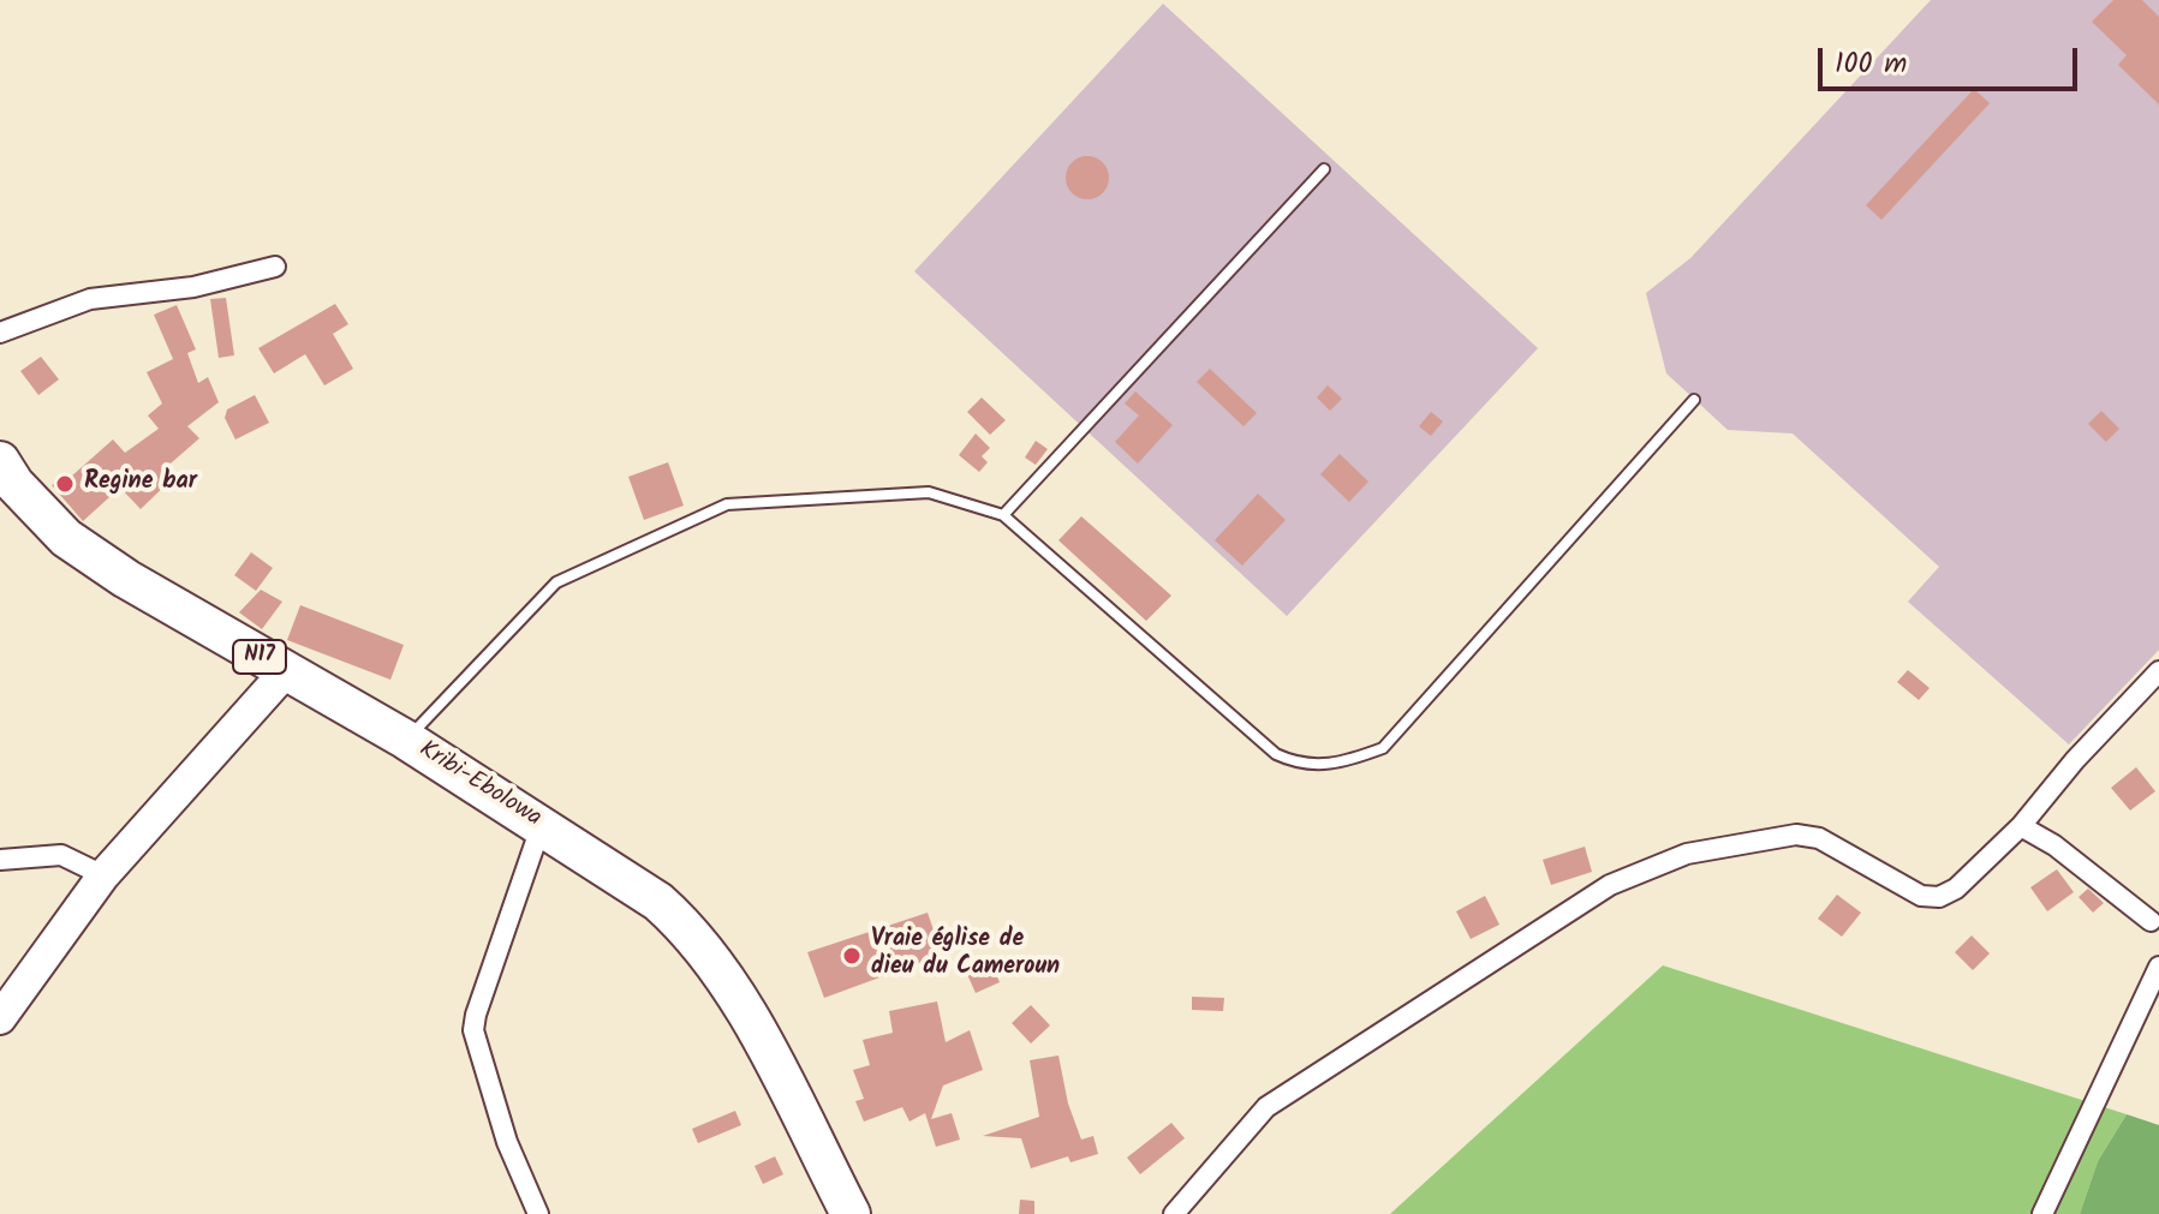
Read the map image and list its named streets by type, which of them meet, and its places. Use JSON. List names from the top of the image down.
{
  "streets": {
    "highway": ["N17", "Kribi-Ebolowa"]
  },
  "places": ["Regine bar", "Vraie église de dieu du Cameroun"],
  "scale_bar": "100 m"
}
